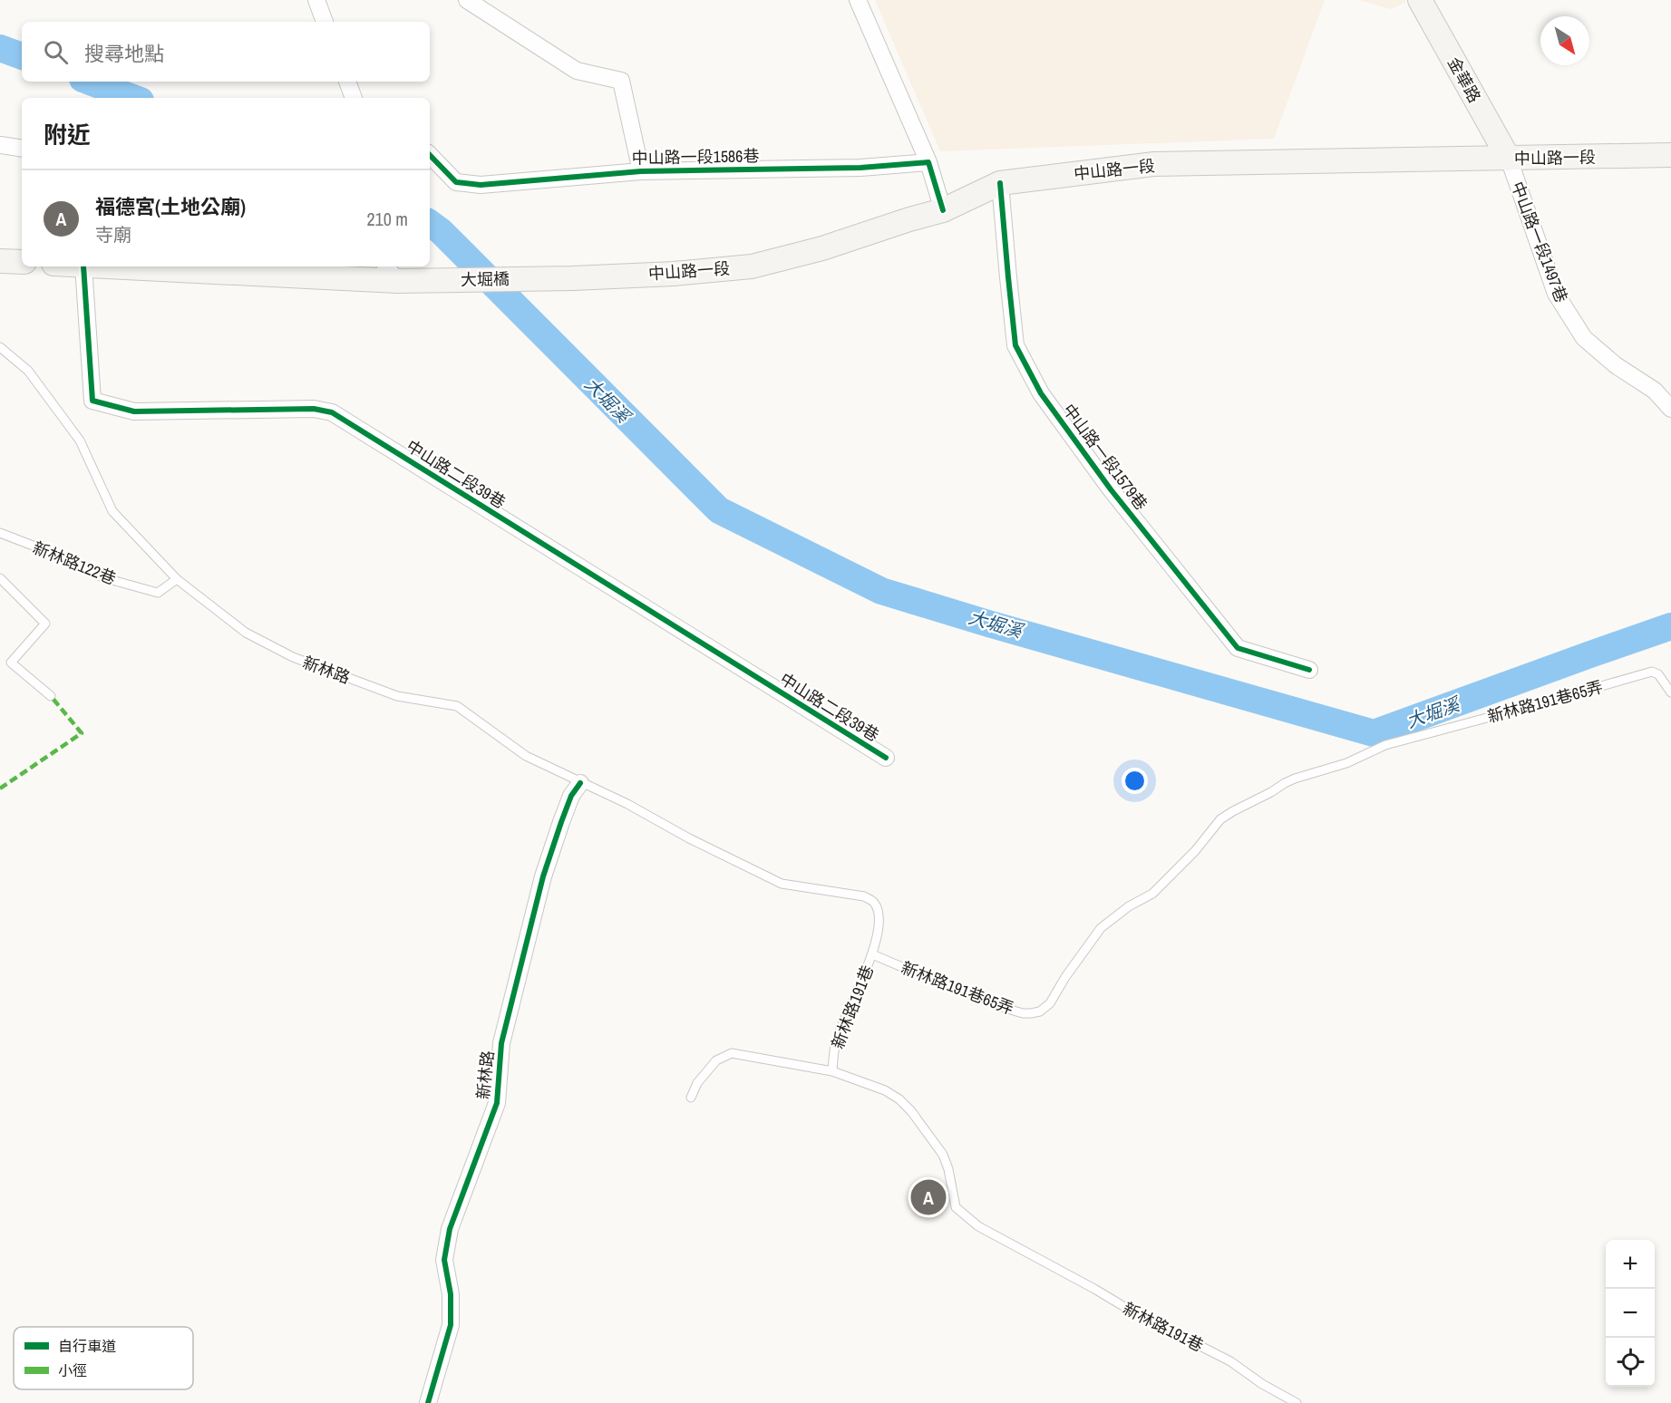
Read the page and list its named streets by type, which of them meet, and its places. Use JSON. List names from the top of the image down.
{
  "streets": {
    "main road": ["金華路", "中山路一段", "大堀橋"],
    "street": [
      "中山路一段1586巷",
      "中山路一段1497巷",
      "中山路一段1579巷",
      "中山路二段39巷",
      "新林路"
    ],
    "lane": ["新林路122巷", "新林路191巷65弄", "新林路191巷"]
  },
  "crossings": [
    ["金華路", "中山路一段"],
    ["金華路", "中山路一段1497巷"],
    ["中山路一段", "中山路一段1497巷"],
    ["中山路一段", "大堀橋"],
    ["中山路一段", "中山路一段1579巷"],
    ["新林路122巷", "新林路"],
    ["新林路", "新林路191巷"],
    ["新林路191巷65弄", "新林路191巷"]
  ],
  "water": ["大堀溪"],
  "legend": ["自行車道", "小徑"],
  "north": "bottom right",
  "page": {
    "search": "搜尋地點",
    "heading": "附近",
    "list": [
      {
        "mark": "A",
        "name": "福德宮(土地公廟)",
        "note": "寺廟",
        "value": "210 m"
      }
    ],
    "pins": "A",
    "map_buttons": ["+", "−"]
  }
}
